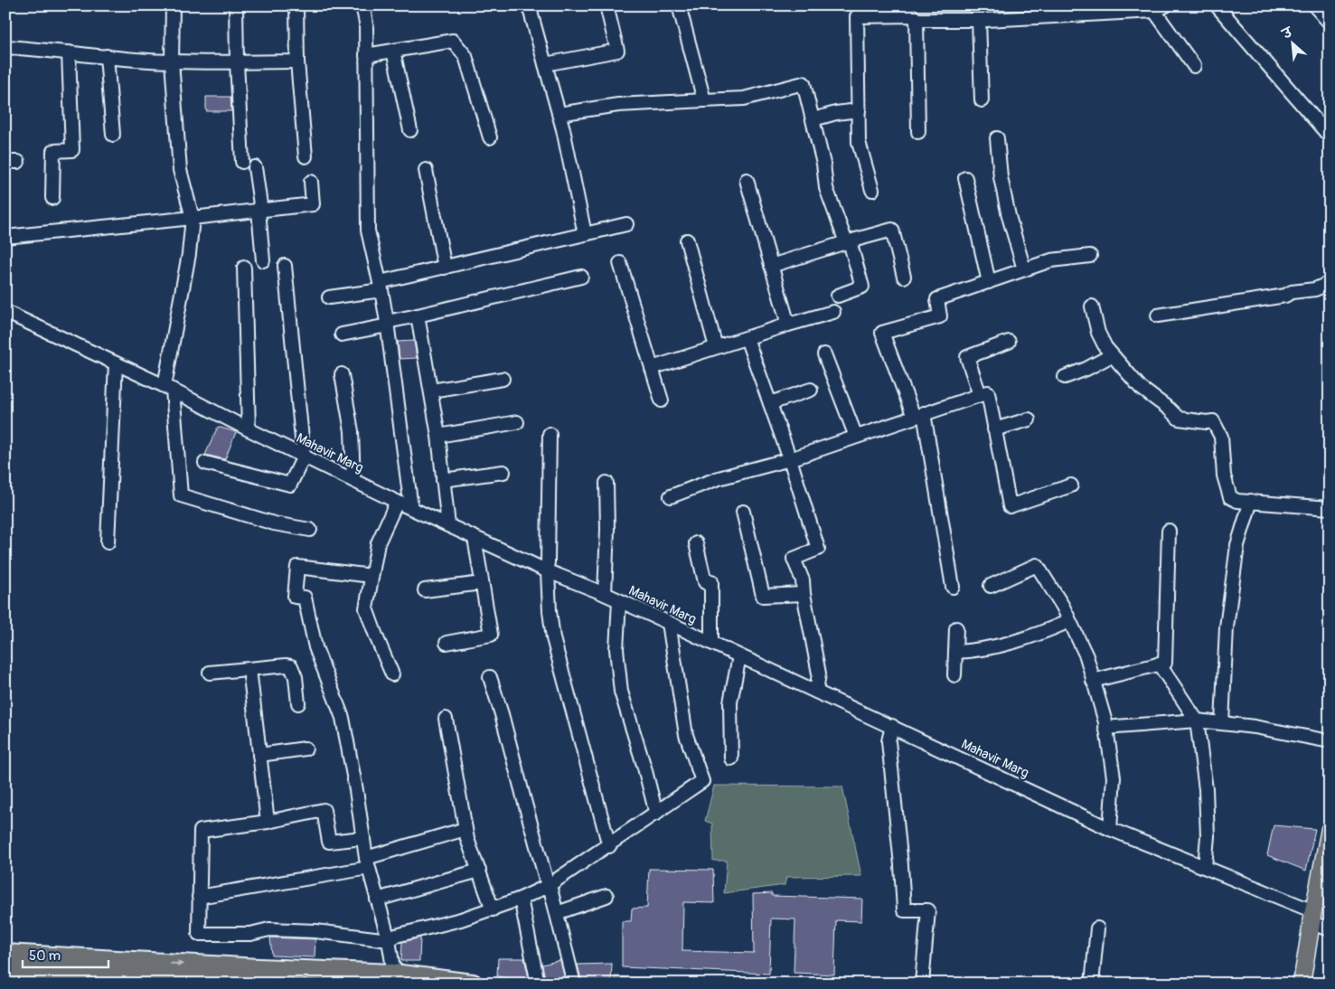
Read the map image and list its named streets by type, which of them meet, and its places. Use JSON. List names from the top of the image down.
{
  "streets": {
    "street": ["Mahavir Marg"]
  },
  "scale_bar": "50 m",
  "north": "top left"
}
